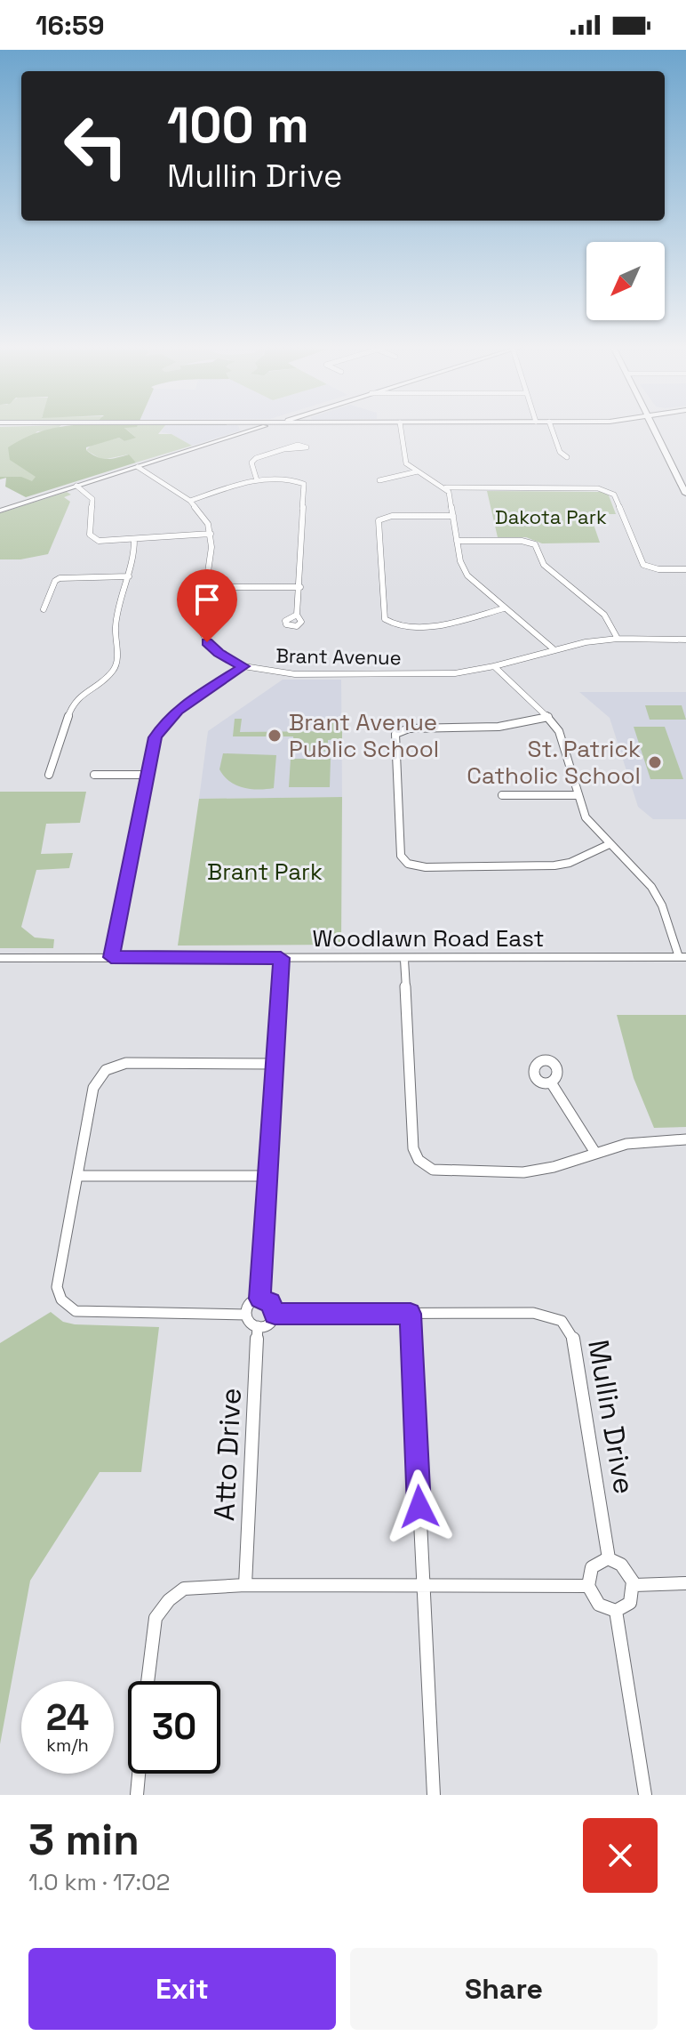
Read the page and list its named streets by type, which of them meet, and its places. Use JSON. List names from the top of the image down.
{
  "streets": {
    "street": [
      "Brant Avenue",
      "Woodlawn Road East",
      "Mullin Drive",
      "Atto Drive"
    ]
  },
  "crossings": [
    ["Mullin Drive", "Atto Drive"]
  ],
  "parks": ["Dakota Park", "Brant Park"],
  "places": ["Brant Avenue Public School", "St. Patrick Catholic School"],
  "north": "bottom left",
  "page": {
    "status": "16:59",
    "turn": ["100 m", "Mullin Drive"],
    "speed": "24 km/h",
    "limit": "30",
    "heading": ["3 min", "1.0 km · 17:02"],
    "buttons": ["Exit", "Share"]
  }
}
